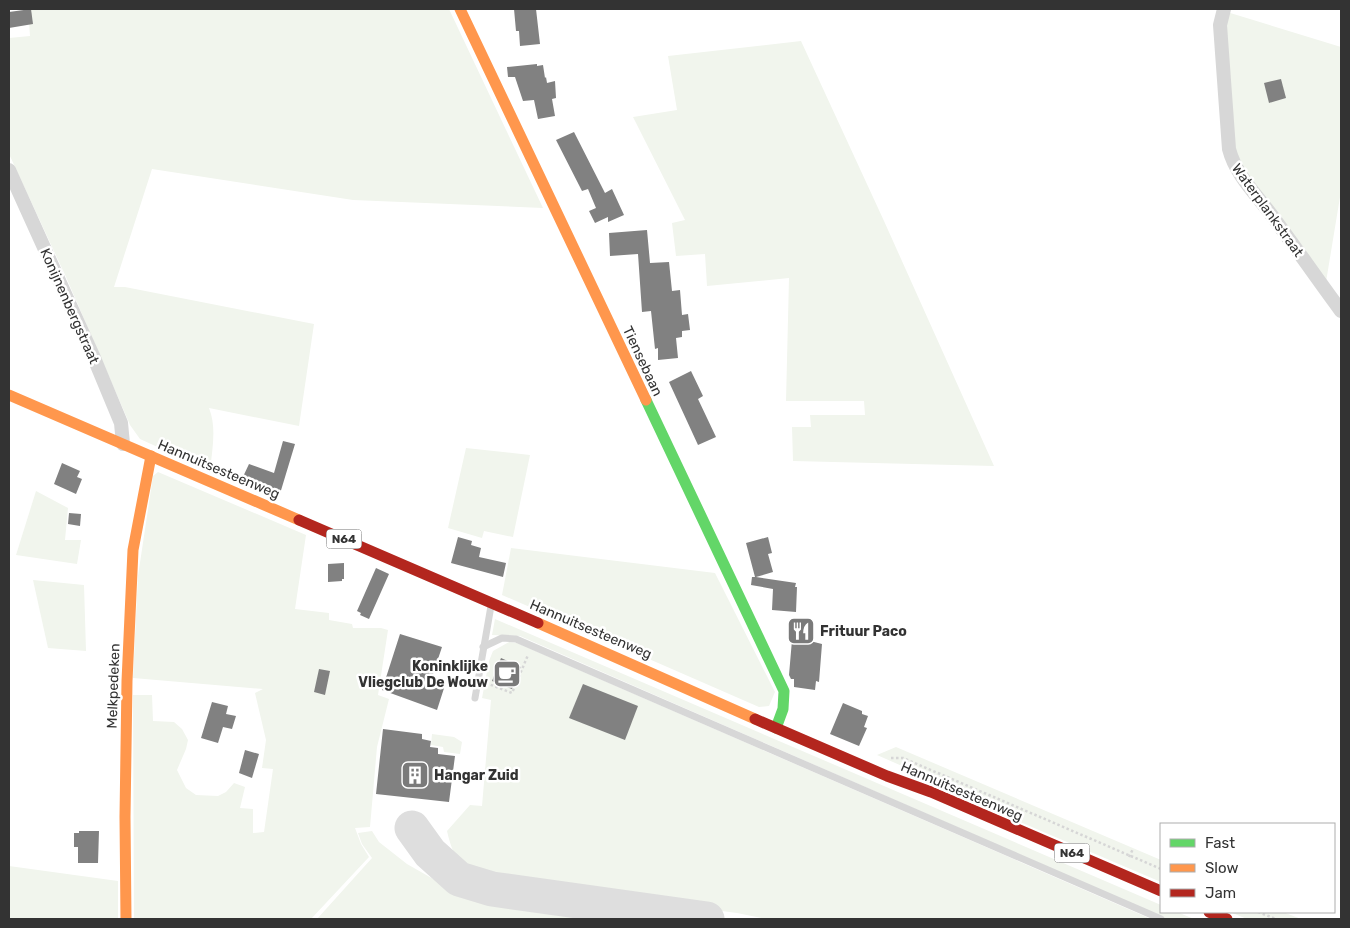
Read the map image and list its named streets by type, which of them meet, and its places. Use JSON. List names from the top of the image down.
{
  "streets": {
    "main road": [
      "Tiensebaan",
      "Hannuitsesteenweg",
      "N64",
      "Melkpedeken"
    ],
    "street": ["Waterplankstraat", "Konijnenbergstraat"]
  },
  "crossings": [
    ["Konijnenbergstraat", "Hannuitsesteenweg"],
    ["Tiensebaan", "Hannuitsesteenweg"],
    ["Hannuitsesteenweg", "Melkpedeken"]
  ],
  "places": {
    "restaurant": ["Frituur Paco"],
    "cafe": ["Koninklijke Vliegclub De Wouw"],
    "building": ["Hangar Zuid"]
  },
  "legend": ["Fast", "Slow", "Jam"]
}
